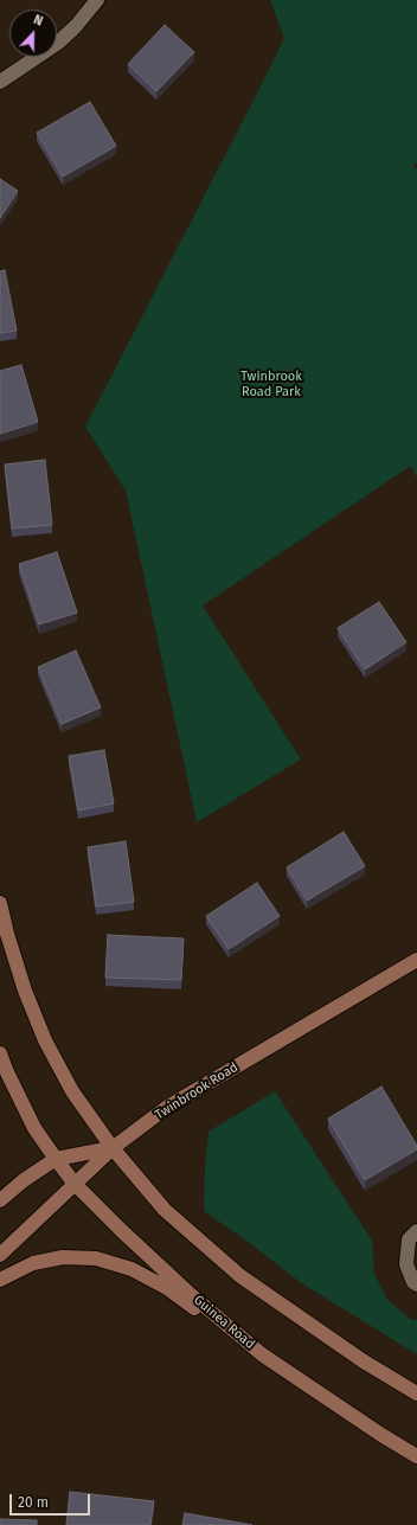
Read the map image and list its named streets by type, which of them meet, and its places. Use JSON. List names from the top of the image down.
{
  "streets": {
    "main road": ["Twinbrook Road", "Guinea Road"]
  },
  "crossings": [
    ["Twinbrook Road", "Guinea Road"]
  ],
  "parks": ["Twinbrook Road Park"],
  "scale_bar": "20 m",
  "north": "top"
}
